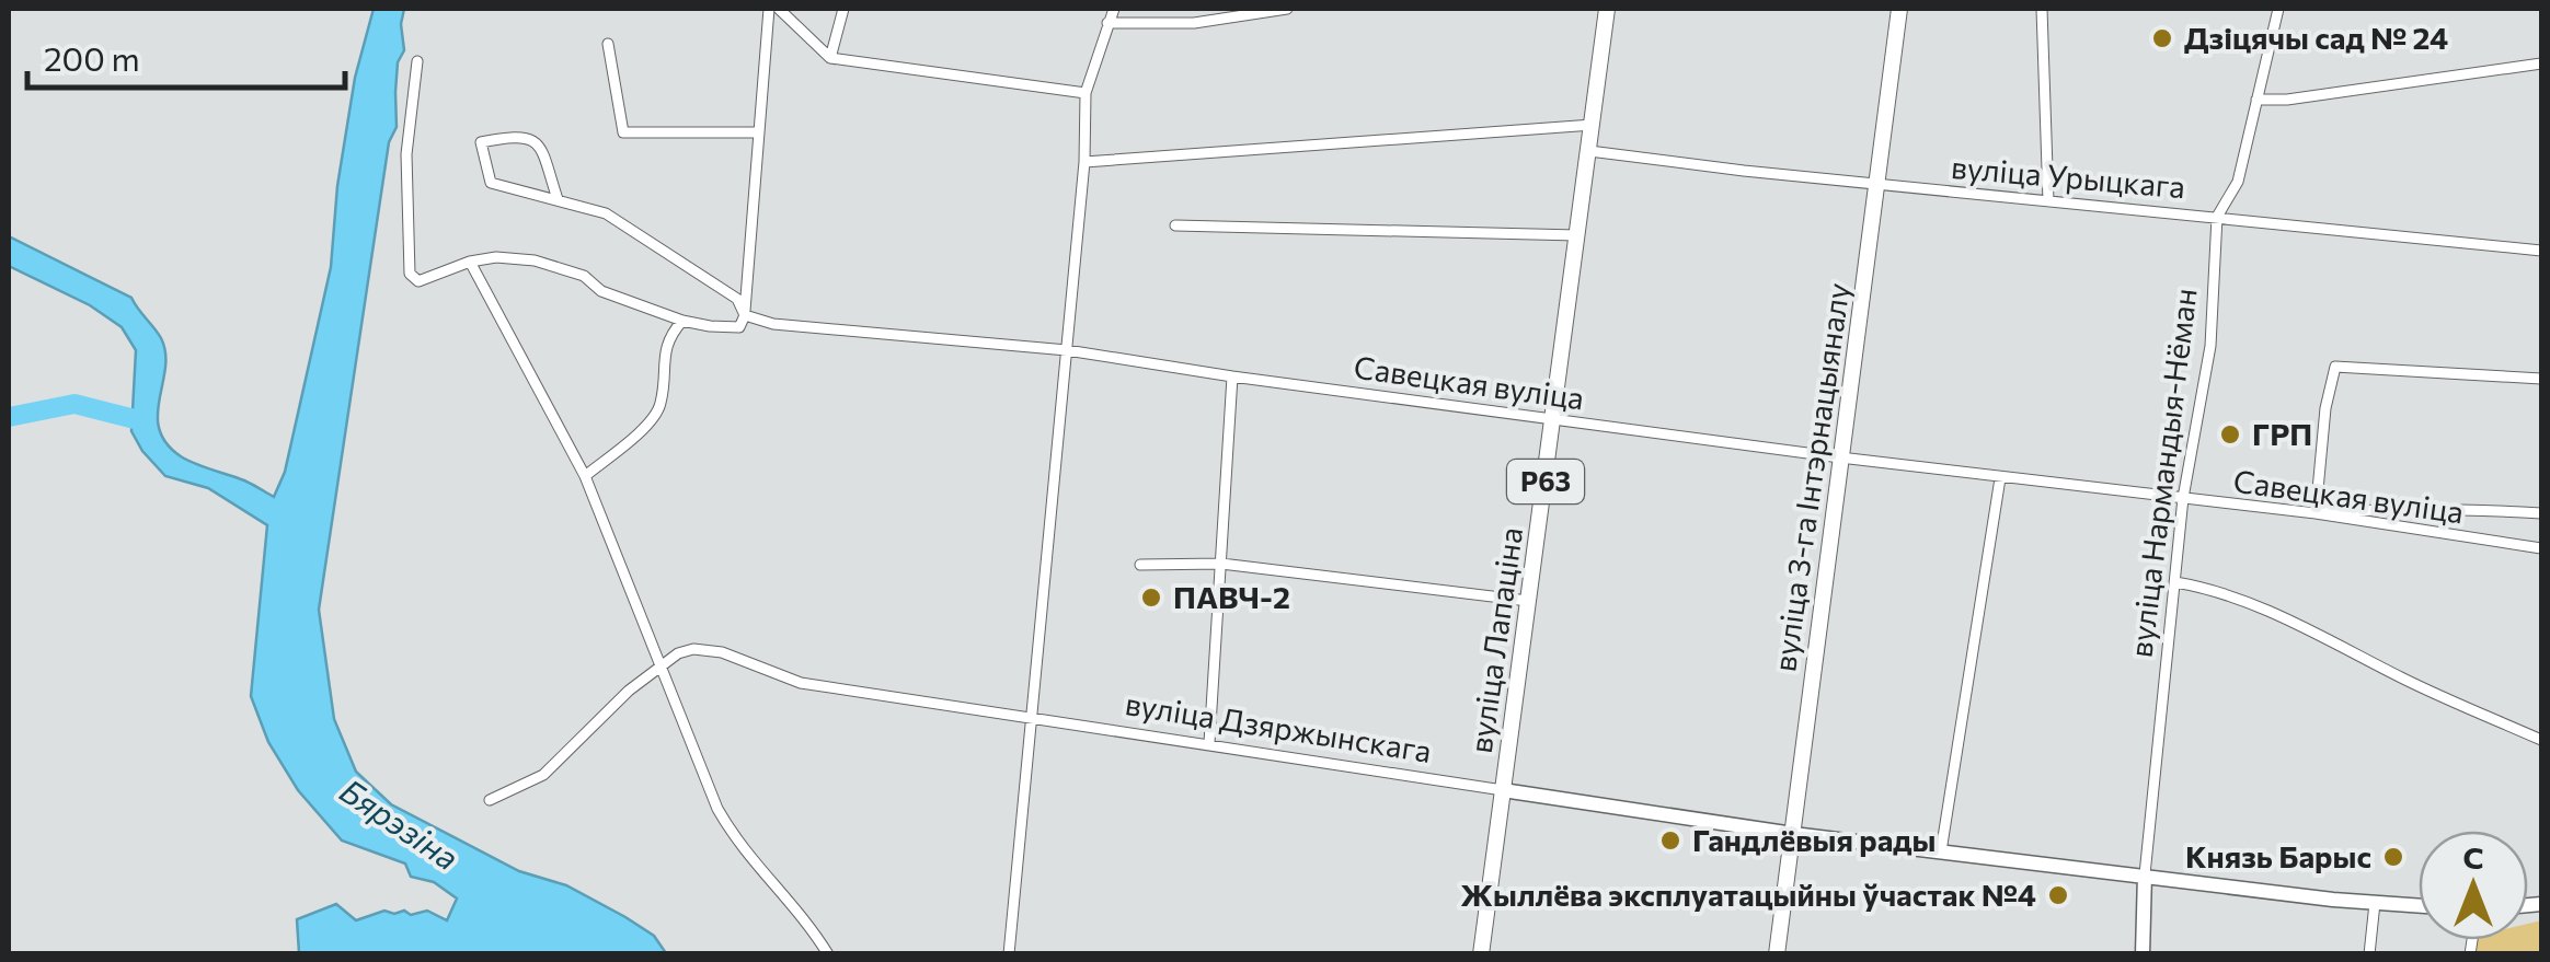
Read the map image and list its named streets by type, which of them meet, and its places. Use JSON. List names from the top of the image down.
{
  "streets": {
    "main road": ["вуліца 3-га Інтэрнацыяналу", "Р63", "вуліца Лапаціна"],
    "street": [
      "вуліца Урыцкага",
      "Савецкая вуліца",
      "вуліца Нармандыя-Нёман",
      "вуліца Дзяржынскага"
    ]
  },
  "crossings": [
    ["вуліца Урыцкага", "вуліца Нармандыя-Нёман"],
    ["вуліца Урыцкага", "вуліца 3-га Інтэрнацыяналу"],
    ["вуліца Урыцкага", "вуліца Лапаціна"],
    ["Савецкая вуліца", "вуліца Нармандыя-Нёман"],
    ["Савецкая вуліца", "вуліца 3-га Інтэрнацыяналу"],
    ["Савецкая вуліца", "вуліца Лапаціна"],
    ["вуліца Нармандыя-Нёман", "вуліца Дзяржынскага"],
    ["вуліца 3-га Інтэрнацыяналу", "вуліца Дзяржынскага"],
    ["вуліца Лапаціна", "вуліца Дзяржынскага"]
  ],
  "water": ["Бярэзіна"],
  "places": [
    "Дзіцячы сад № 24",
    "ГРП",
    "ПАВЧ-2",
    "Гандлёвыя рады",
    "Князь Барыс",
    "Жыллёва эксплуатацыйны ўчастак №4"
  ],
  "scale_bar": "200 m",
  "north": "top"
}
